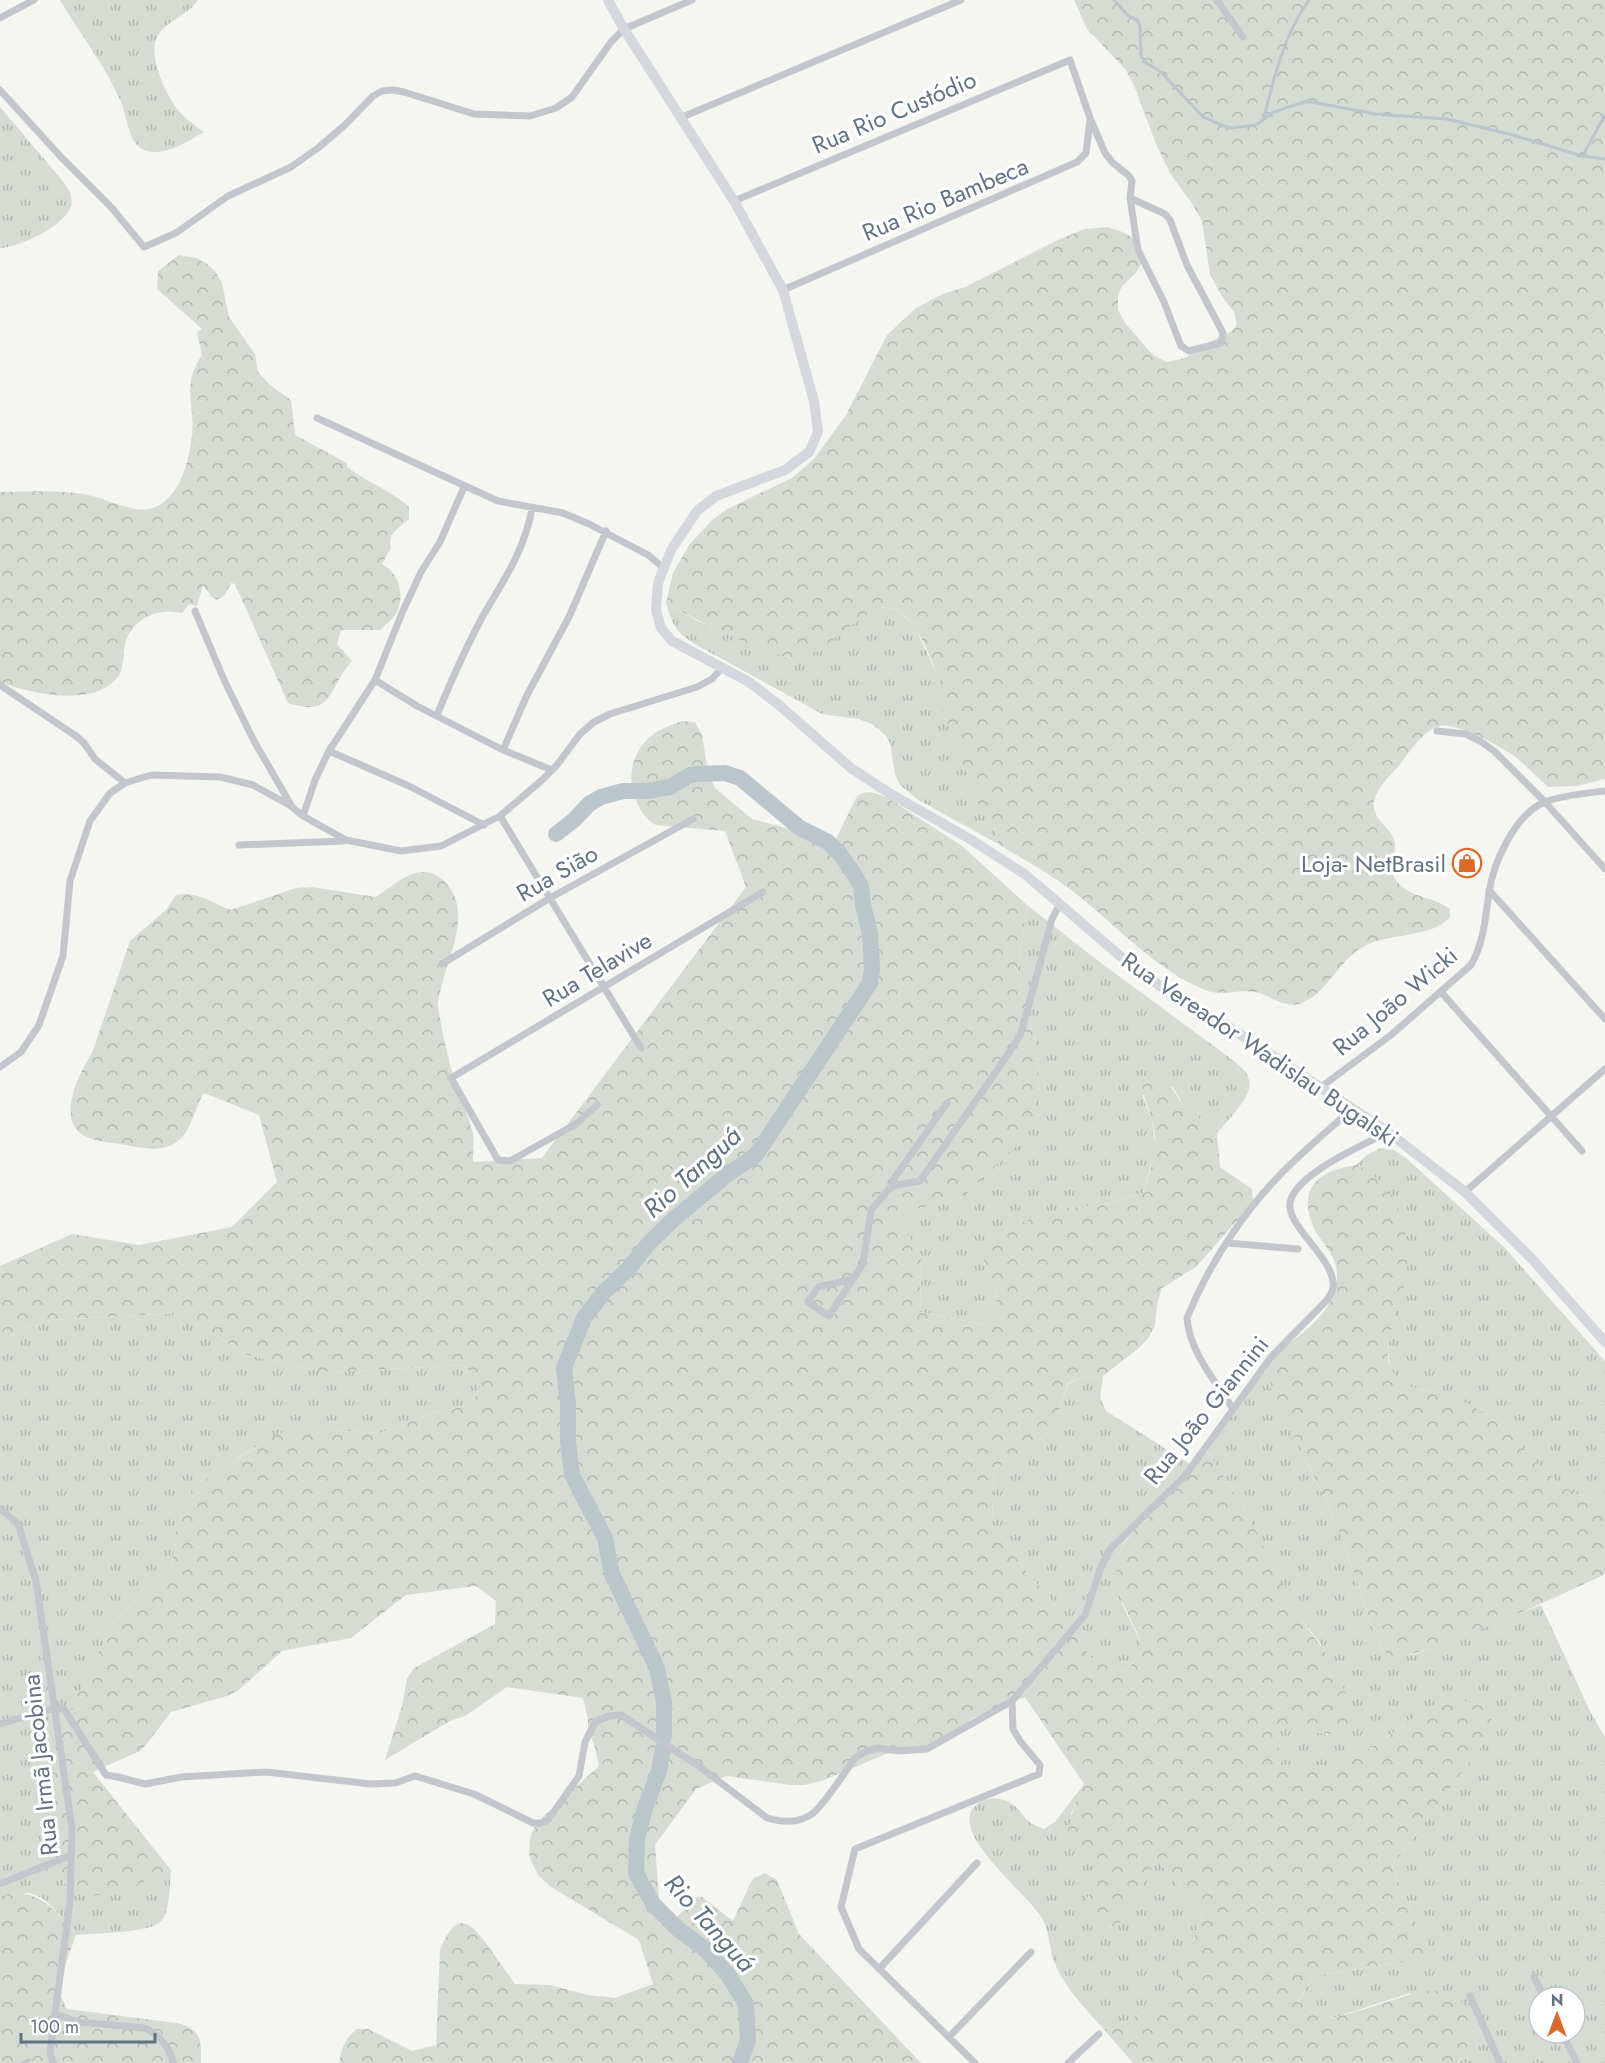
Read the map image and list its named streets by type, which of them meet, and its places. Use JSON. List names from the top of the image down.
{
  "streets": {
    "main road": ["Rua Vereador Wadislau Bugalski"],
    "street": [
      "Rua Rio Custódio",
      "Rua Rio Bambeca",
      "Rua Sião",
      "Rua Telavive",
      "Rua João Wicki",
      "Rua João Giannini",
      "Rua Irmã Jacobina"
    ]
  },
  "crossings": [
    ["Rua Rio Custódio", "Rua Rio Bambeca"],
    ["Rua Rio Custódio", "Rua Vereador Wadislau Bugalski"],
    ["Rua Rio Bambeca", "Rua Vereador Wadislau Bugalski"],
    ["Rua João Wicki", "Rua Vereador Wadislau Bugalski"],
    ["Rua Vereador Wadislau Bugalski", "Rua João Giannini"]
  ],
  "water": ["Rio Tanguá"],
  "places": {
    "shop": ["Loja- NetBrasil"]
  },
  "scale_bar": "100 m",
  "north": "top"
}
